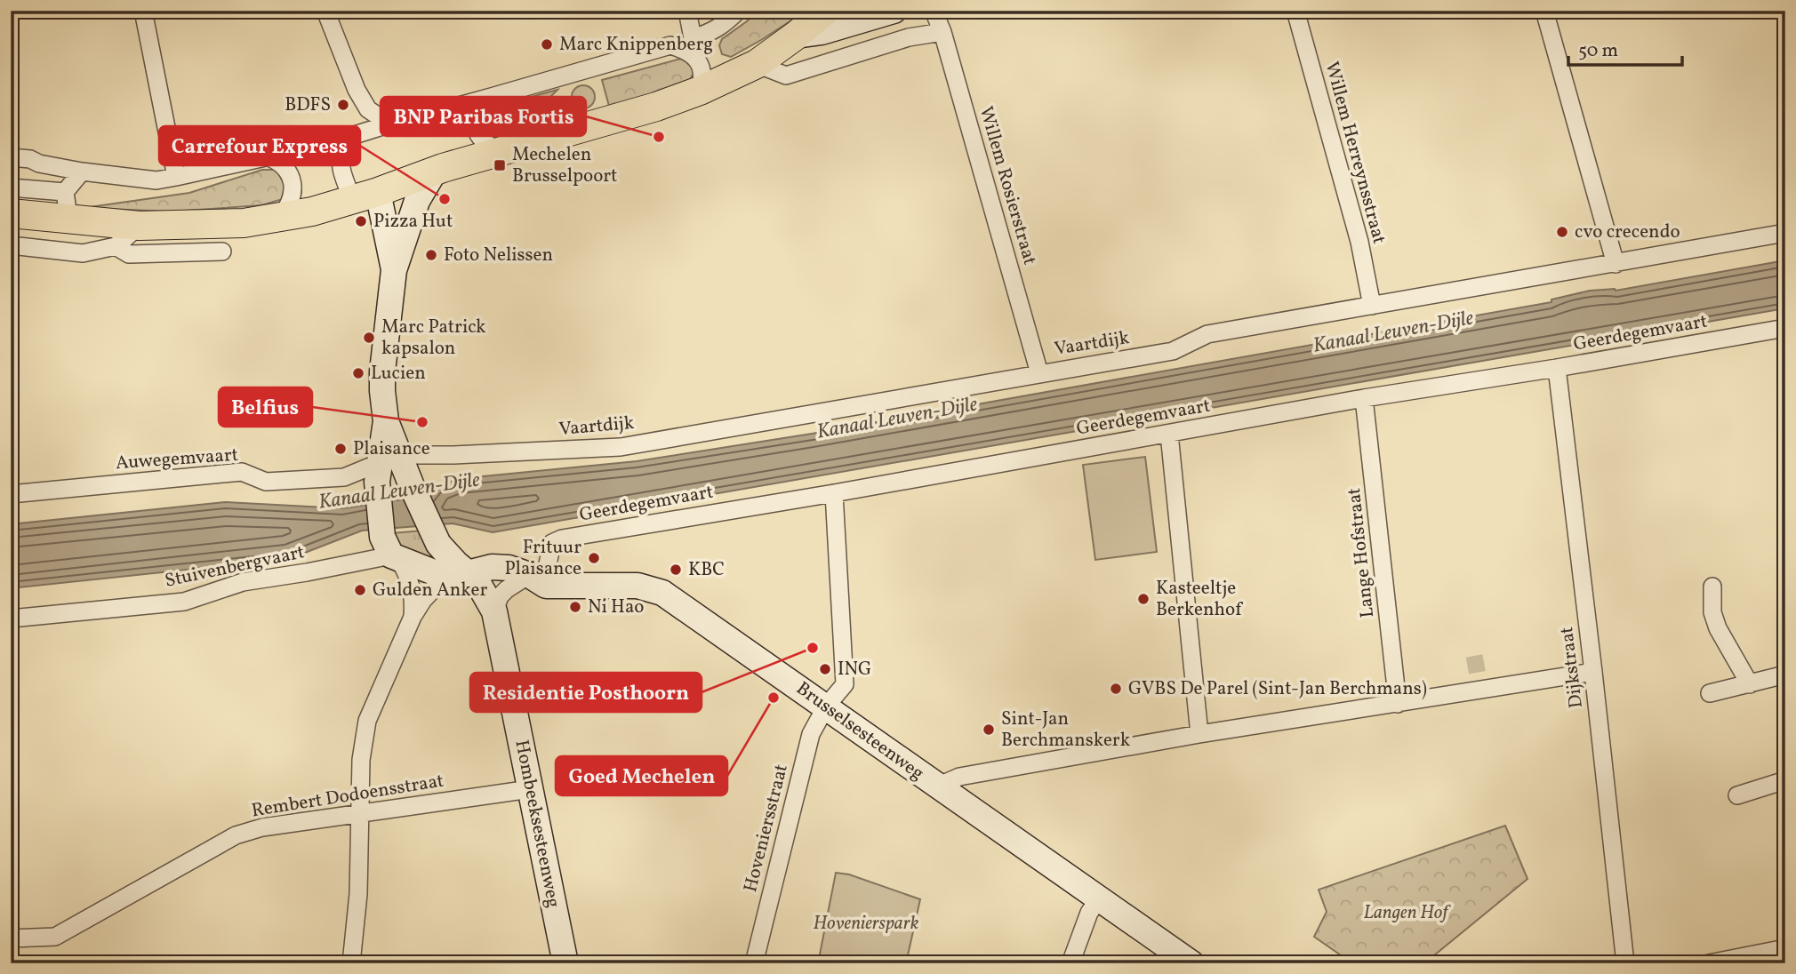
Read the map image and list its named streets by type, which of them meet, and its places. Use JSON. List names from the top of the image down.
{
  "streets": {
    "main road": ["Brusselsesteenweg", "Hombeeksesteenweg"],
    "street": [
      "Willem Herreynsstraat",
      "Willem Rosierstraat",
      "Geerdegemvaart",
      "Vaartdijk",
      "Auwegemvaart",
      "Lange Hofstraat",
      "Stuivenbergvaart",
      "Dijkstraat",
      "Rembert Dodoensstraat",
      "Hoveniersstraat"
    ]
  },
  "crossings": [
    ["Willem Herreynsstraat", "Vaartdijk"],
    ["Willem Rosierstraat", "Vaartdijk"],
    ["Geerdegemvaart", "Lange Hofstraat"],
    ["Geerdegemvaart", "Dijkstraat"],
    ["Geerdegemvaart", "Brusselsesteenweg"],
    ["Geerdegemvaart", "Hoveniersstraat"],
    ["Vaartdijk", "Auwegemvaart"],
    ["Vaartdijk", "Hombeeksesteenweg"],
    ["Auwegemvaart", "Hombeeksesteenweg"],
    ["Stuivenbergvaart", "Brusselsesteenweg"],
    ["Brusselsesteenweg", "Hombeeksesteenweg"],
    ["Brusselsesteenweg", "Hoveniersstraat"],
    ["Rembert Dodoensstraat", "Hombeeksesteenweg"]
  ],
  "water": ["Kanaal Leuven-Dijle"],
  "parks": ["Langen Hof", "Hovenierspark"],
  "places": {
    "other": [
      "Marc Knippenberg",
      "BDFS",
      "BNP Paribas Fortis",
      "Carrefour Express",
      "Pizza Hut",
      "cvo crecendo",
      "Foto Nelissen",
      "Marc Patrick kapsalon",
      "Lucien",
      "Belfius",
      "Plaisance",
      "Frituur Plaisance",
      "KBC",
      "Gulden Anker",
      "Kasteeltje Berkenhof",
      "Ni Hao",
      "Residentie Posthoorn",
      "ING",
      "GVBS De Parel (Sint-Jan Berchmans)",
      "Goed Mechelen",
      "Sint-Jan Berchmanskerk"
    ],
    "transit": ["Mechelen Brusselpoort"]
  },
  "scale_bar": "50 m"
}
